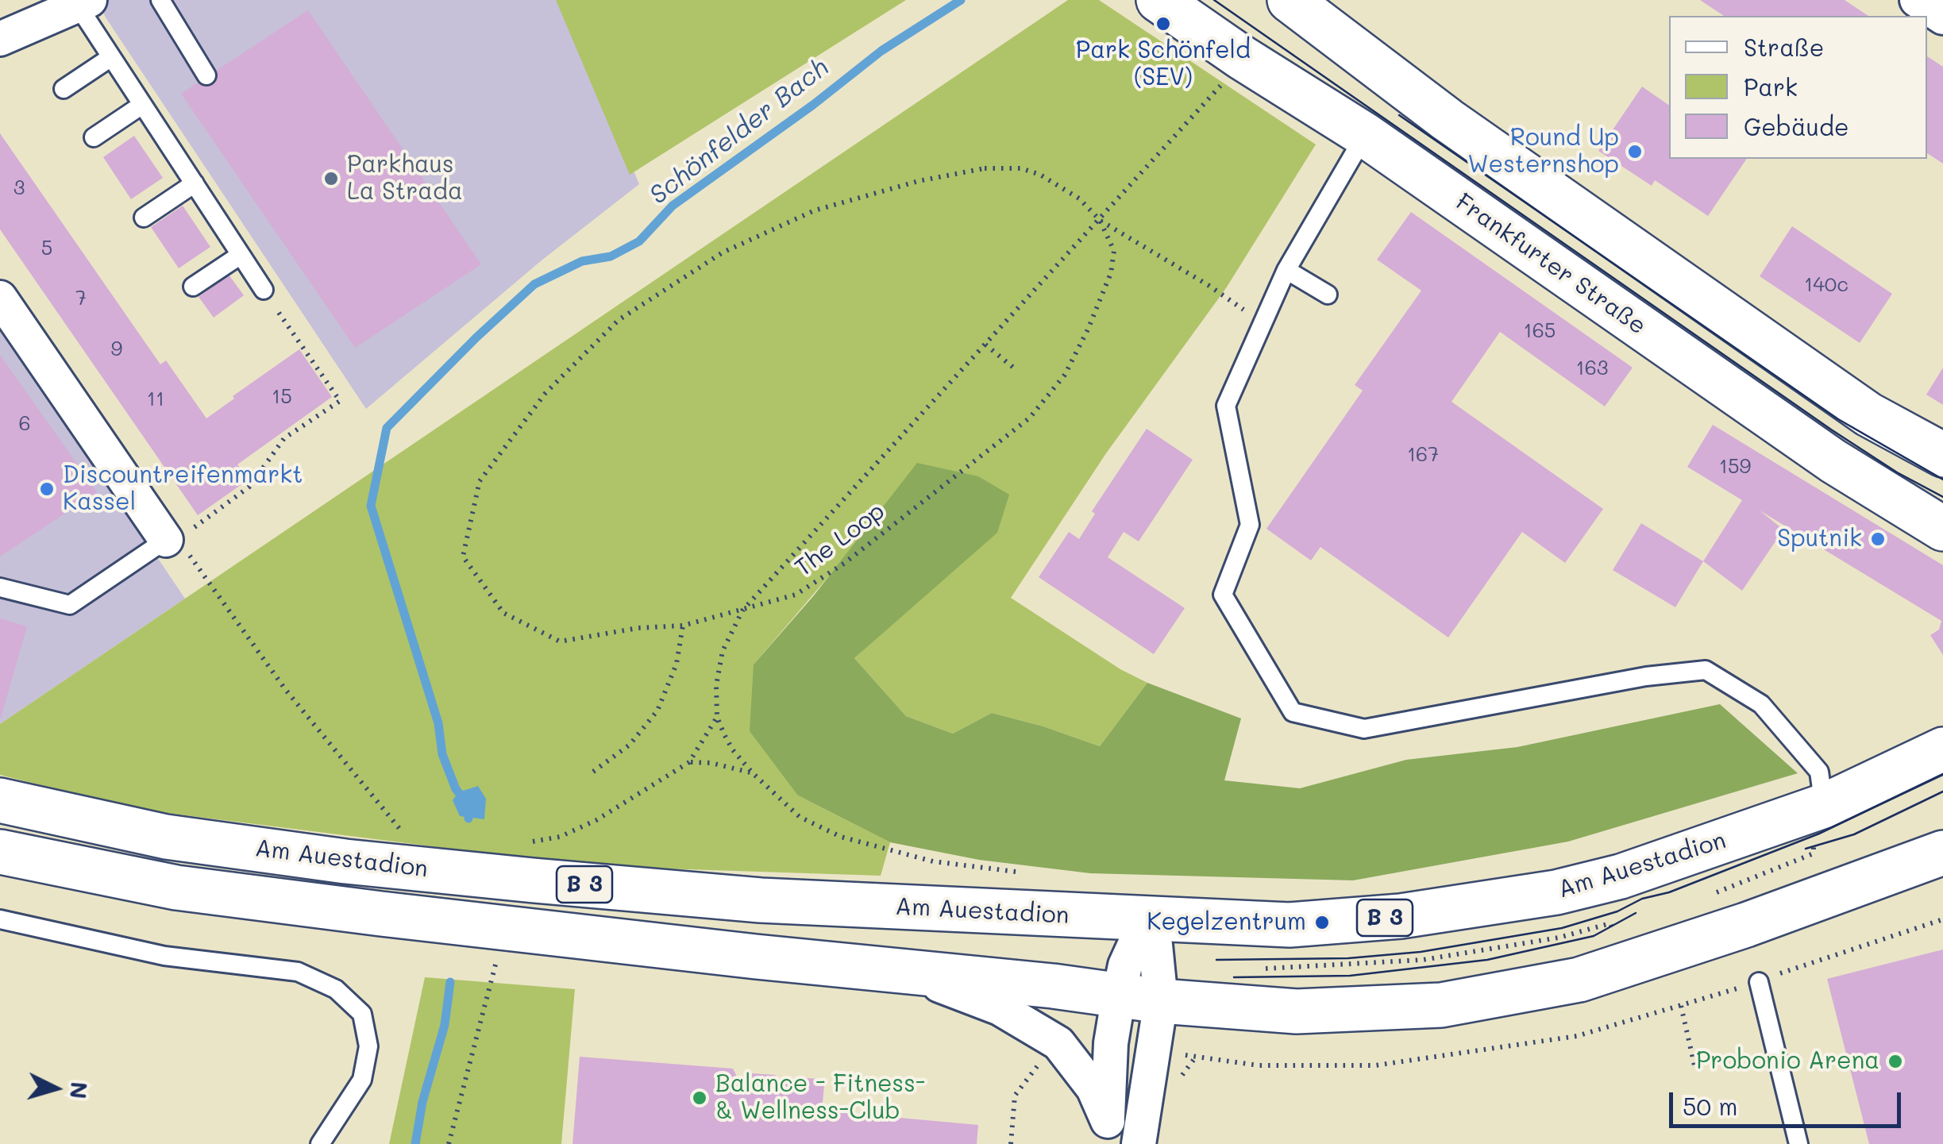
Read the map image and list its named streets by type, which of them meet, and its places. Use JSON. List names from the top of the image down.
{
  "streets": {
    "main road": ["Frankfurter Straße", "Am Auestadion", "B 3"],
    "path": ["The Loop"]
  },
  "water": ["Schönfelder Bach"],
  "places": [
    "Park Schönfeld (SEV)",
    "Round Up Westernshop",
    "Parkhaus La Strada",
    "Discountreifenmarkt Kassel",
    "Sputnik",
    "Kegelzentrum",
    "Probonio Arena",
    "Balance - Fitness- & Wellness-Club"
  ],
  "house_numbers": [
    "3",
    "5",
    "140c",
    "7",
    "165",
    "9",
    "163",
    "15",
    "11",
    "6",
    "167",
    "159"
  ],
  "legend": ["Straße", "Park", "Gebäude"],
  "scale_bar": "50 m",
  "north": "right"
}
